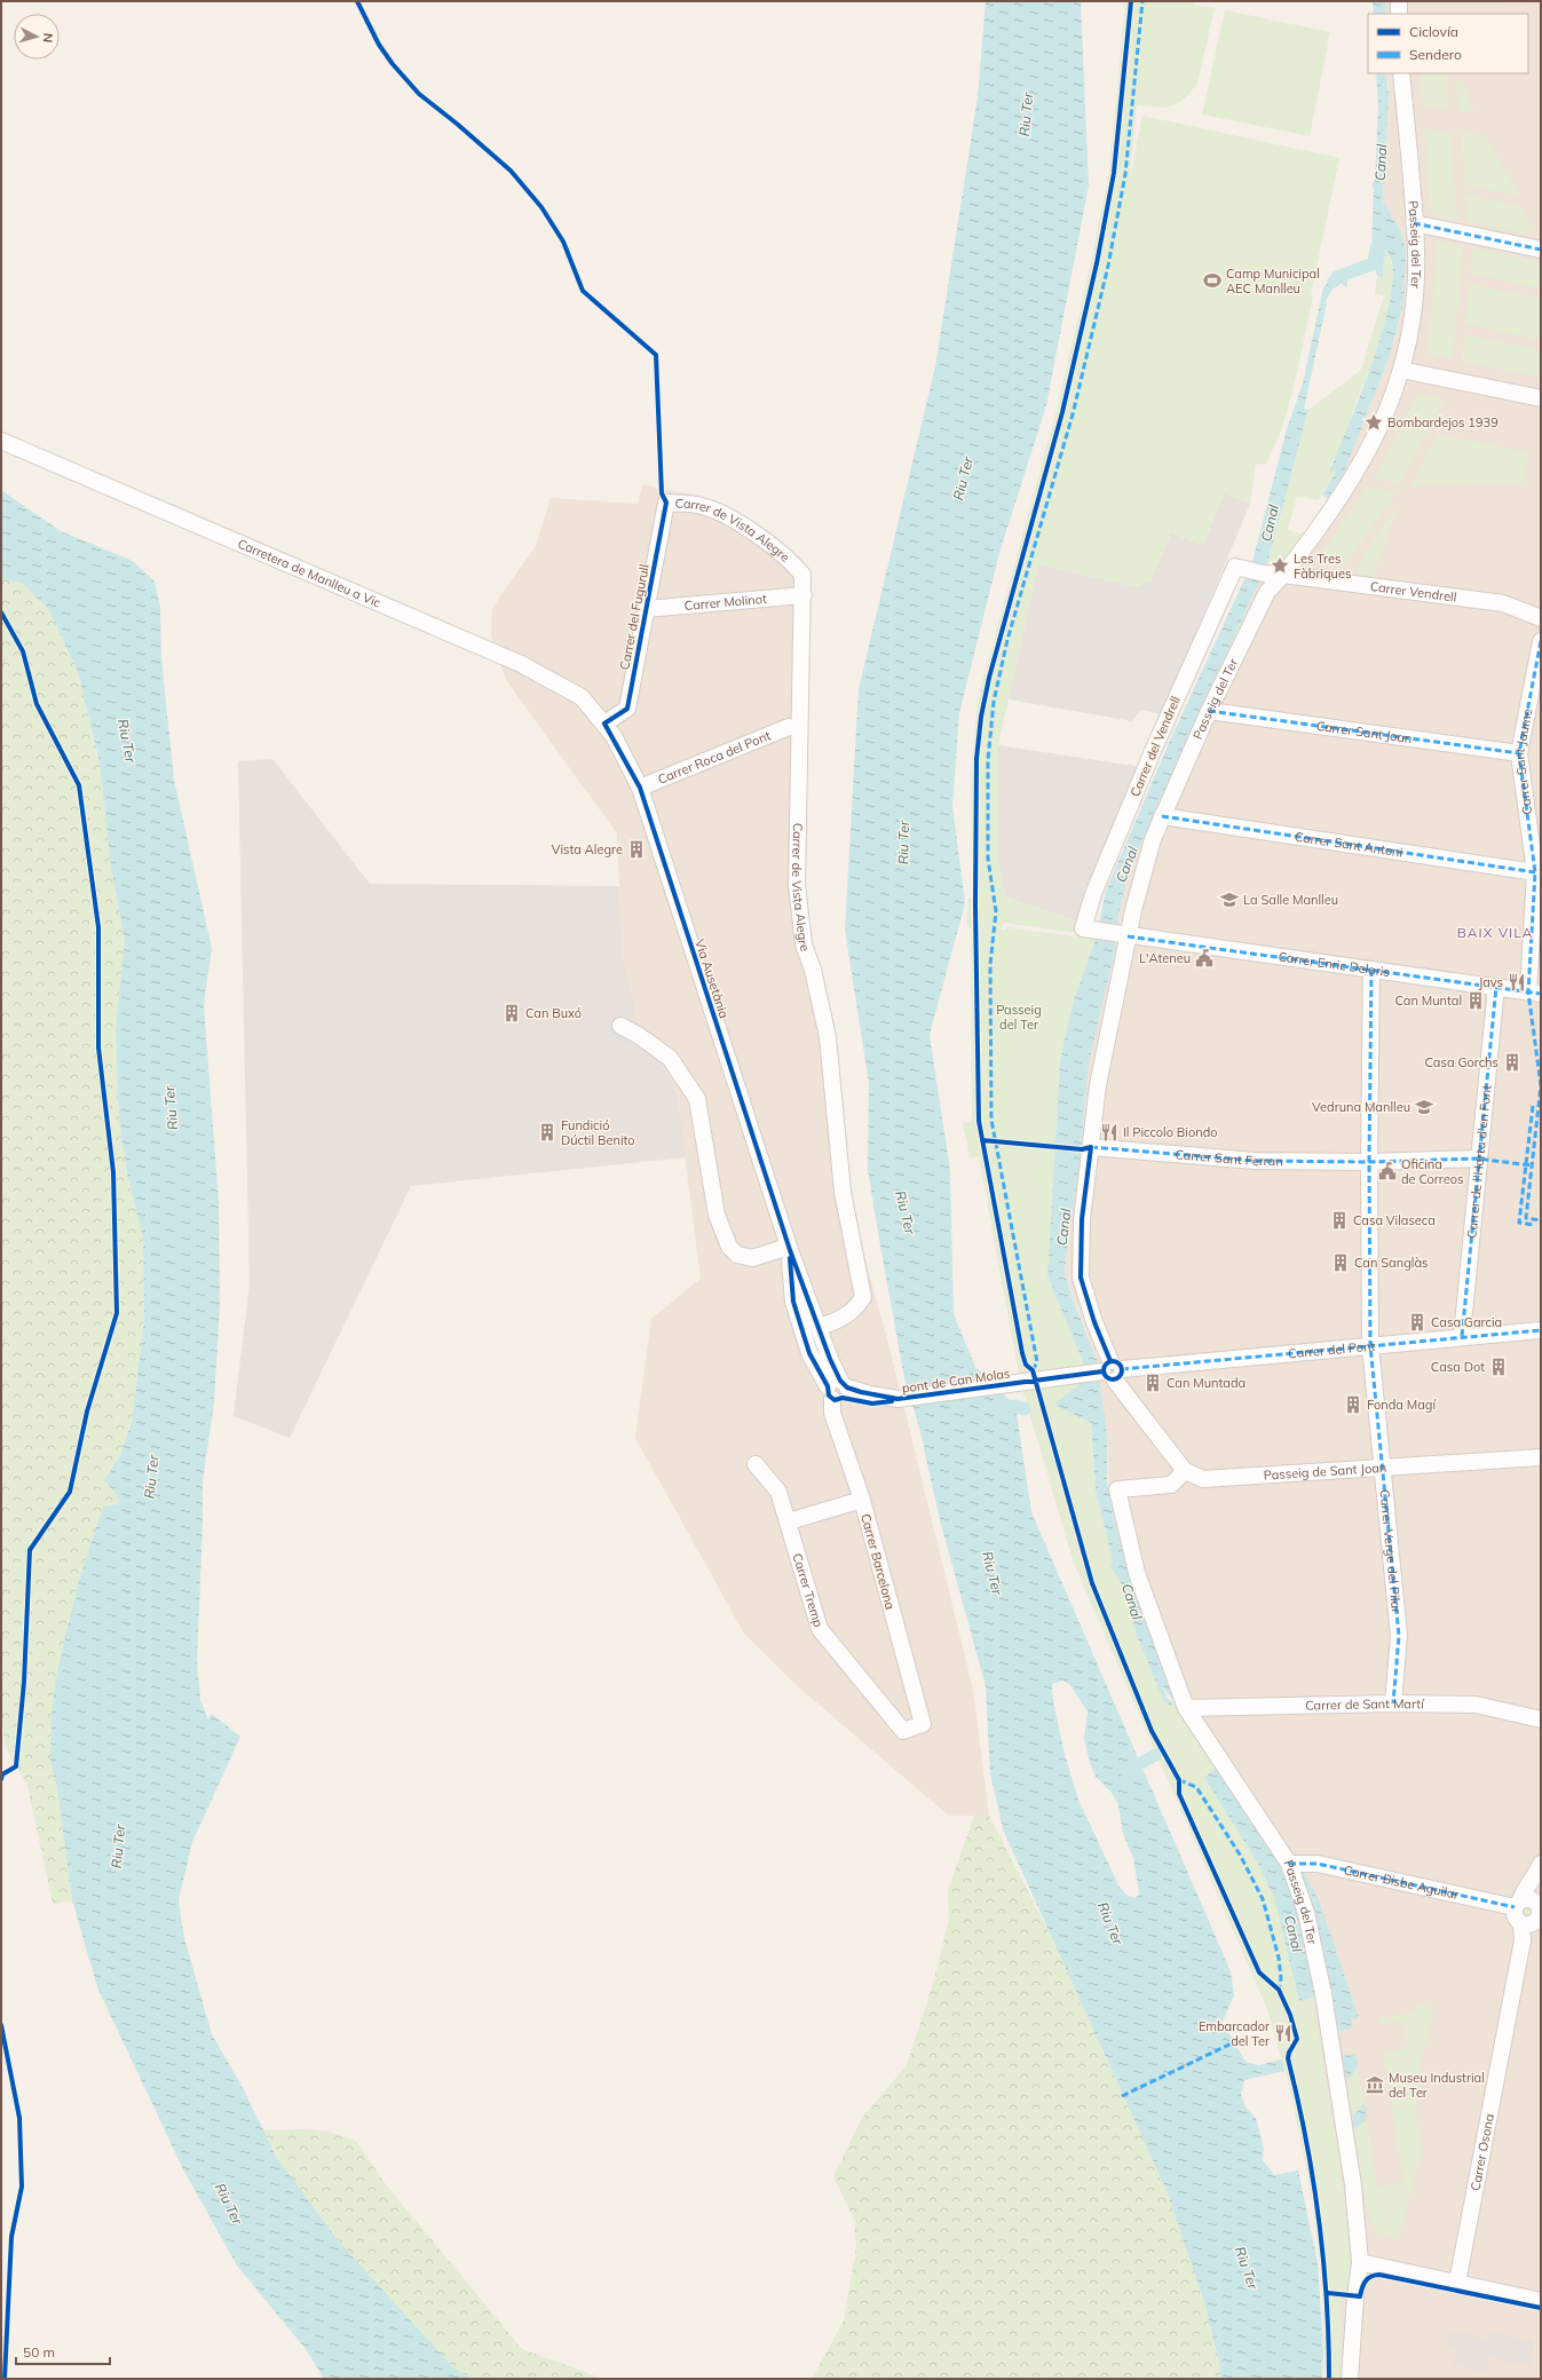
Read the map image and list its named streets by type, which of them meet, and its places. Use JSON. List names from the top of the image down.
{
  "streets": {
    "street": [
      "Passeig del Ter",
      "Carrer de Vista Alegre",
      "Carretera de Manlleu a Vic",
      "Carrer Vendrell",
      "Carrer Molinot",
      "Carrer del Fugurull",
      "Carrer Sant Joan",
      "Carrer del Vendrell",
      "Carrer Roca del Pont",
      "Carrer Sant Jaume",
      "Carrer Sant Antoni",
      "Carrer Enric Delaris",
      "Via Ausetània",
      "Carrer Sant Ferran",
      "Carrer de l'Horta d'en Font",
      "Carrer del Pont",
      "pont de Can Molas",
      "Passeig de Sant Joan",
      "Carrer Verge del Pilar",
      "Carrer Barcelona",
      "Carrer Tremp",
      "Carrer de Sant Martí",
      "Carrer Bisbe Aguilar",
      "Carrer Osona"
    ]
  },
  "crossings": [
    ["Passeig del Ter", "Carrer Vendrell"],
    ["Passeig del Ter", "Carrer Sant Joan"],
    ["Passeig del Ter", "Carrer del Vendrell"],
    ["Passeig del Ter", "Carrer Sant Antoni"],
    ["Passeig del Ter", "Carrer Enric Delaris"],
    ["Passeig del Ter", "Carrer Sant Ferran"],
    ["Passeig del Ter", "Carrer del Pont"],
    ["Passeig del Ter", "pont de Can Molas"],
    ["Passeig del Ter", "Passeig de Sant Joan"],
    ["Passeig del Ter", "Carrer de Sant Martí"],
    ["Passeig del Ter", "Carrer Bisbe Aguilar"],
    ["Carrer de Vista Alegre", "Carrer Molinot"],
    ["Carrer de Vista Alegre", "Carrer del Fugurull"],
    ["Carrer de Vista Alegre", "Via Ausetània"],
    ["Carretera de Manlleu a Vic", "Carrer del Fugurull"],
    ["Carretera de Manlleu a Vic", "Via Ausetània"],
    ["Carrer Vendrell", "Carrer del Vendrell"],
    ["Carrer Molinot", "Carrer del Fugurull"],
    ["Carrer del Fugurull", "Via Ausetània"],
    ["Carrer Sant Joan", "Carrer Sant Jaume"],
    ["Carrer del Vendrell", "Carrer Enric Delaris"],
    ["Carrer Roca del Pont", "Via Ausetània"],
    ["Carrer Sant Jaume", "Carrer Sant Antoni"],
    ["Carrer Sant Jaume", "Carrer Enric Delaris"],
    ["Carrer Enric Delaris", "Carrer de l'Horta d'en Font"],
    ["Carrer Enric Delaris", "Carrer Verge del Pilar"],
    ["Via Ausetània", "pont de Can Molas"],
    ["Via Ausetània", "Carrer Barcelona"],
    ["Carrer Sant Ferran", "Carrer de l'Horta d'en Font"],
    ["Carrer Sant Ferran", "Carrer Verge del Pilar"],
    ["Carrer de l'Horta d'en Font", "Carrer del Pont"],
    ["Carrer del Pont", "pont de Can Molas"],
    ["Carrer del Pont", "Carrer Verge del Pilar"],
    ["pont de Can Molas", "Carrer Barcelona"],
    ["Passeig de Sant Joan", "Carrer Verge del Pilar"],
    ["Carrer Verge del Pilar", "Carrer de Sant Martí"],
    ["Carrer Barcelona", "Carrer Tremp"],
    ["Carrer Bisbe Aguilar", "Carrer Osona"]
  ],
  "districts": ["BAIX VILA"],
  "water": ["Riu Ter", "Canal"],
  "parks": ["Passeig del Ter"],
  "places": {
    "sports": ["Camp Municipal AEC Manlleu"],
    "place": ["Bombardejos 1939", "Les Tres Fàbriques"],
    "building": [
      "Vista Alegre",
      "Can Muntal",
      "Can Buxó",
      "Casa Gorchs",
      "Fundició Dúctil Benito",
      "Casa Vilaseca",
      "Can Sanglàs",
      "Casa Garcia",
      "Casa Dot",
      "Can Muntada",
      "Fonda Magí"
    ],
    "school or university": ["La Salle Manlleu", "Vedruna Manlleu"],
    "public building": ["L'Ateneu", "Oficina de Correos"],
    "restaurant": ["Javs", "Il Piccolo Biondo", "Embarcador del Ter"],
    "museum": ["Museu Industrial del Ter"]
  },
  "legend": ["Ciclovía", "Sendero"],
  "scale_bar": "50 m",
  "north": "right"
}
